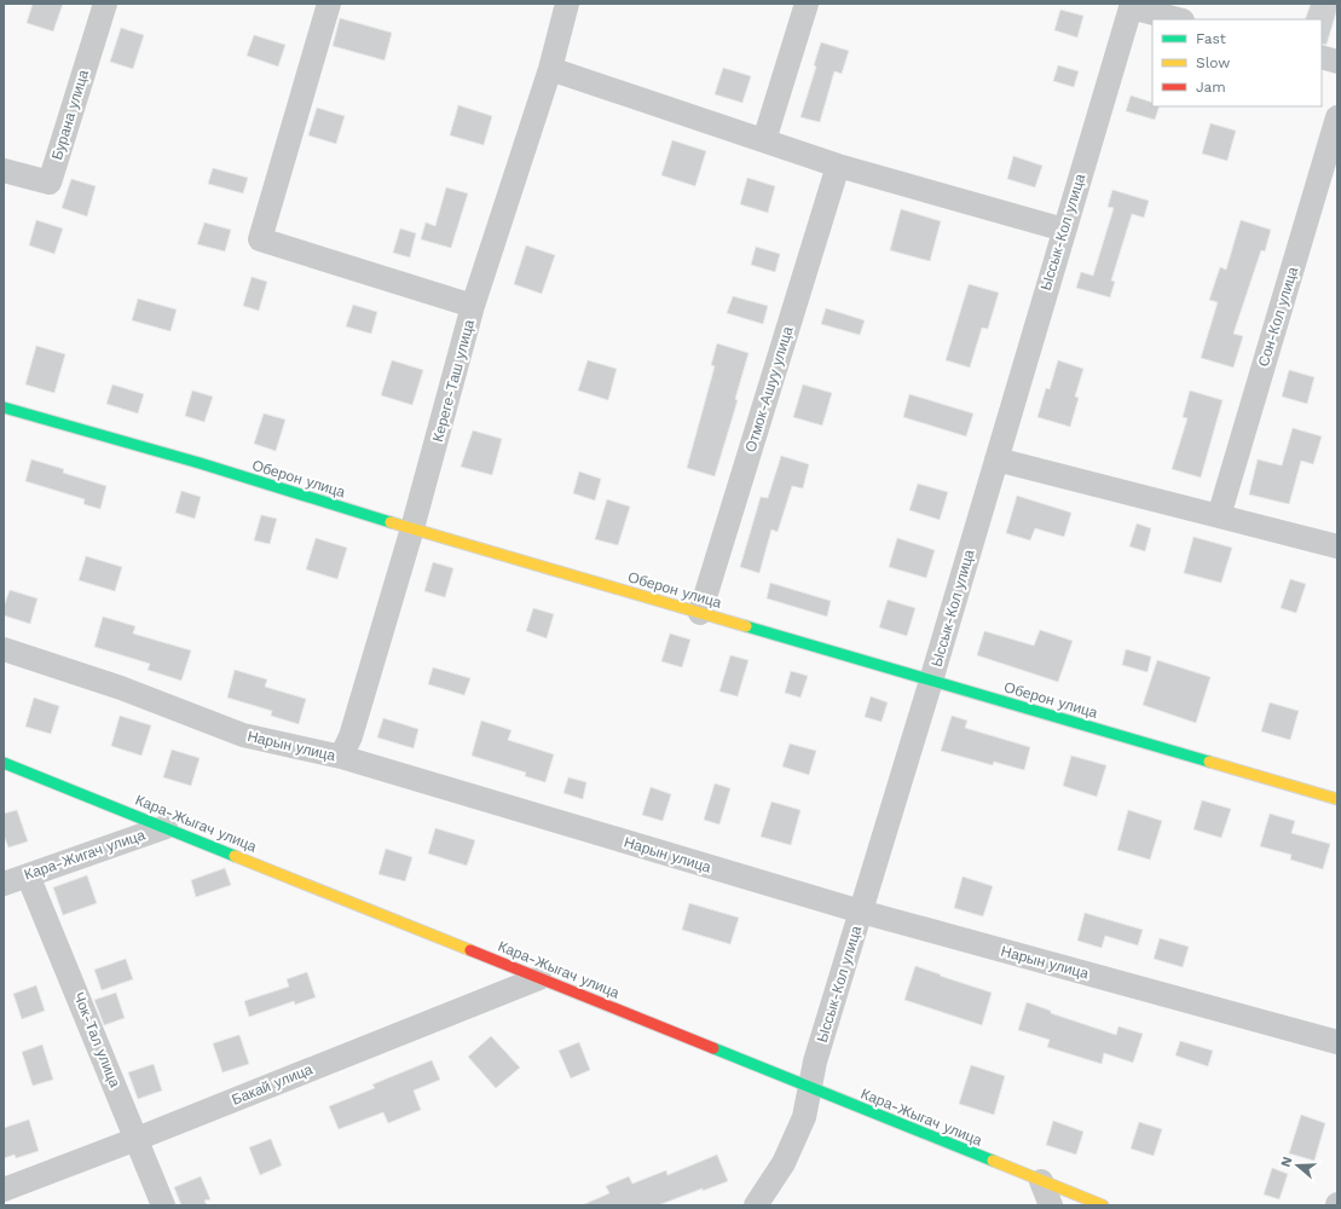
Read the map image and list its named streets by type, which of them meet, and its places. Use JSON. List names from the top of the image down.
{
  "streets": {
    "street": [
      "Бурана улица",
      "Ыссык-Кол улица",
      "Сон-Кол улица",
      "Кереге-Таш улица",
      "Отмок-Ашуу улица",
      "Оберон улица",
      "Нарын улица",
      "Кара-Жыгач улица",
      "Кара-Жигач улица",
      "Чок-Тал улица",
      "Бакай улица"
    ]
  },
  "crossings": [
    ["Ыссык-Кол улица", "Оберон улица"],
    ["Ыссык-Кол улица", "Нарын улица"],
    ["Ыссык-Кол улица", "Кара-Жыгач улица"],
    ["Кереге-Таш улица", "Оберон улица"],
    ["Кереге-Таш улица", "Нарын улица"],
    ["Отмок-Ашуу улица", "Оберон улица"],
    ["Кара-Жыгач улица", "Кара-Жигач улица"],
    ["Кара-Жыгач улица", "Бакай улица"],
    ["Кара-Жигач улица", "Чок-Тал улица"],
    ["Чок-Тал улица", "Бакай улица"]
  ],
  "legend": ["Fast", "Slow", "Jam"],
  "north": "left"
}
